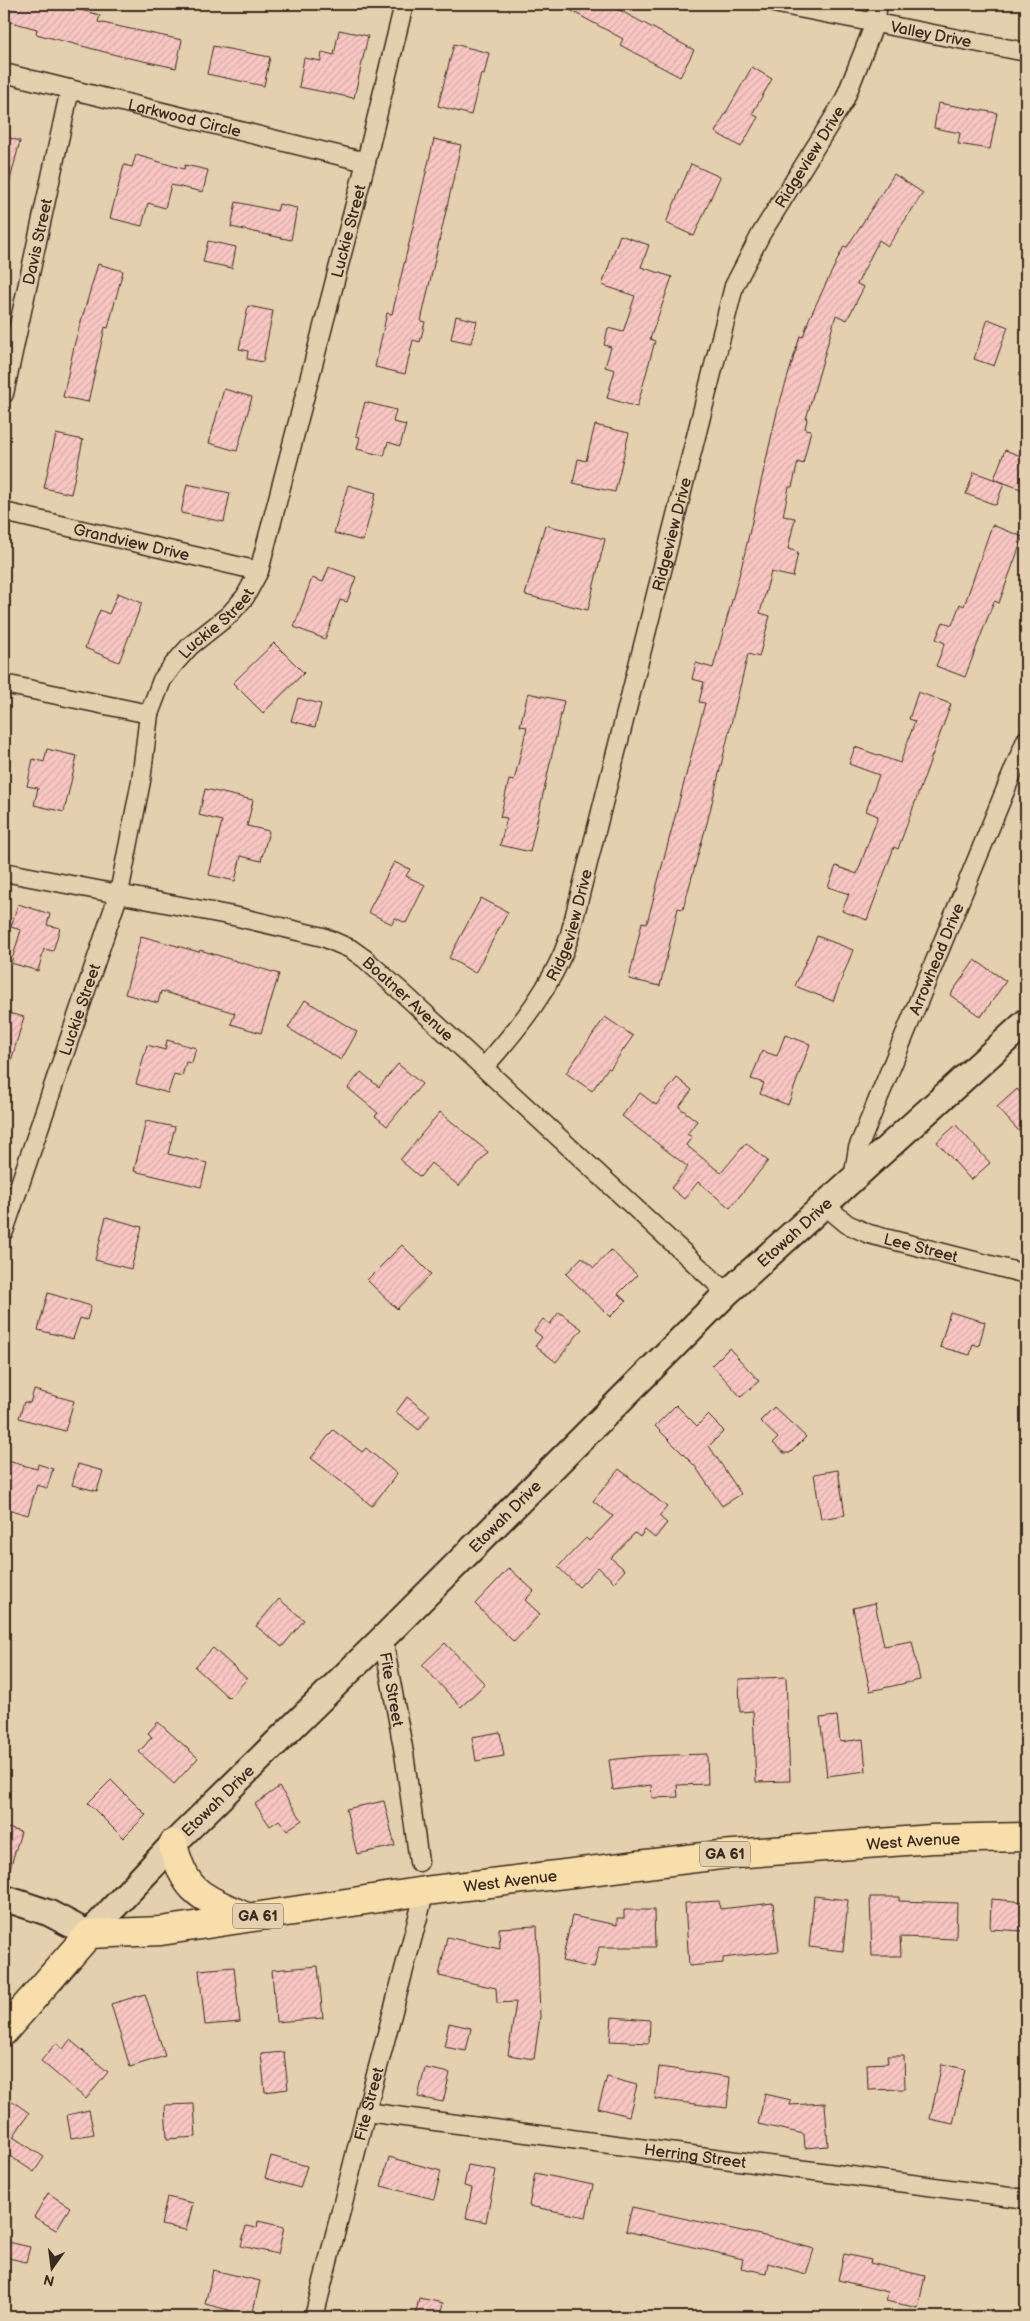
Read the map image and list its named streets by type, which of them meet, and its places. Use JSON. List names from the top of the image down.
{
  "streets": {
    "main road": ["Etowah Drive", "West Avenue", "GA 61"],
    "street": [
      "Valley Drive",
      "Larkwood Circle",
      "Ridgeview Drive",
      "Luckie Street",
      "Davis Street",
      "Grandview Drive",
      "Arrowhead Drive",
      "Boatner Avenue",
      "Lee Street",
      "Fite Street",
      "Herring Street"
    ]
  },
  "crossings": [
    ["Valley Drive", "Ridgeview Drive"],
    ["Larkwood Circle", "Luckie Street"],
    ["Larkwood Circle", "Davis Street"],
    ["Ridgeview Drive", "Boatner Avenue"],
    ["Luckie Street", "Grandview Drive"],
    ["Luckie Street", "Boatner Avenue"],
    ["Arrowhead Drive", "Etowah Drive"],
    ["Boatner Avenue", "Etowah Drive"],
    ["Etowah Drive", "Lee Street"],
    ["Etowah Drive", "Fite Street"],
    ["Etowah Drive", "West Avenue"],
    ["Fite Street", "West Avenue"],
    ["Fite Street", "Herring Street"]
  ],
  "north": "bottom"
}
